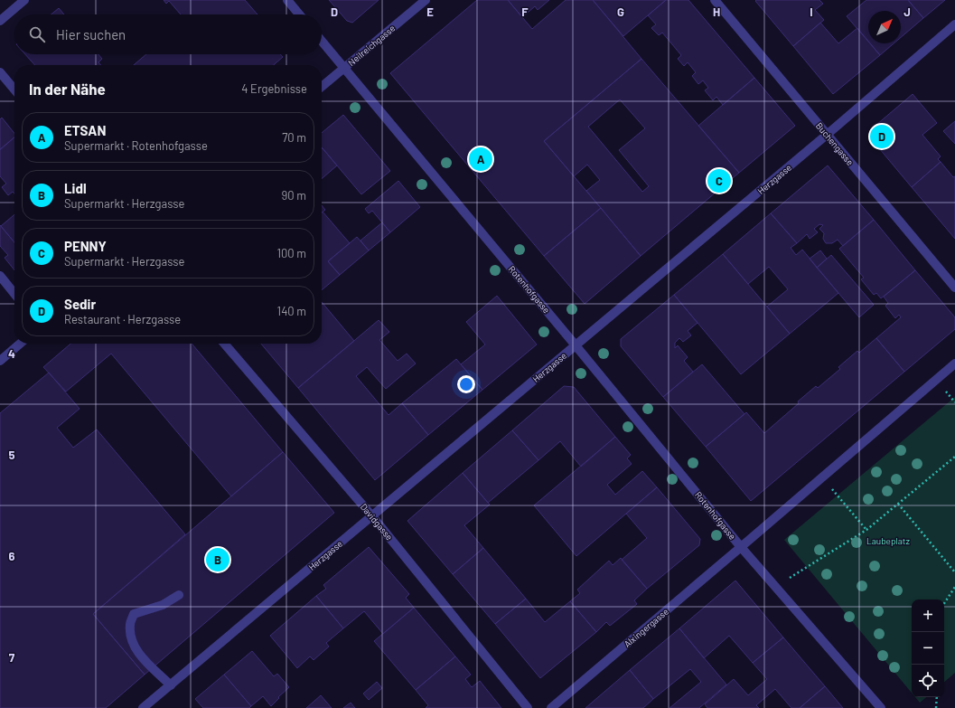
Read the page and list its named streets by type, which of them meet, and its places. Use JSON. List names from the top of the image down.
{
  "streets": {
    "street": [
      "Neilreichgasse",
      "Buchengasse",
      "Herzgasse",
      "Rotenhofgasse",
      "Davidgasse",
      "Alxingergasse"
    ]
  },
  "crossings": [
    ["Neilreichgasse", "Rotenhofgasse"],
    ["Buchengasse", "Herzgasse"],
    ["Herzgasse", "Rotenhofgasse"],
    ["Herzgasse", "Davidgasse"],
    ["Rotenhofgasse", "Alxingergasse"]
  ],
  "parks": ["Laubeplatz"],
  "north": "top right",
  "page": {
    "search": "Hier suchen",
    "heading": ["In der Nähe", "4 Ergebnisse"],
    "list": [
      {
        "mark": "A",
        "name": "ETSAN",
        "note": "Supermarkt · Rotenhofgasse",
        "value": "70 m"
      },
      {
        "mark": "B",
        "name": "Lidl",
        "note": "Supermarkt · Herzgasse",
        "value": "90 m"
      },
      {
        "mark": "C",
        "name": "PENNY",
        "note": "Supermarkt · Herzgasse",
        "value": "100 m"
      },
      {
        "mark": "D",
        "name": "Sedir",
        "note": "Restaurant · Herzgasse",
        "value": "140 m"
      }
    ],
    "pins": [
      "D",
      "A",
      "C",
      "B"
    ],
    "map_buttons": ["+", "−"]
  },
  "grid": {
    "columns": [
      "D",
      "E",
      "F",
      "G",
      "H",
      "I",
      "J"
    ],
    "rows": [
      "4",
      "5",
      "6",
      "7"
    ]
  }
}
